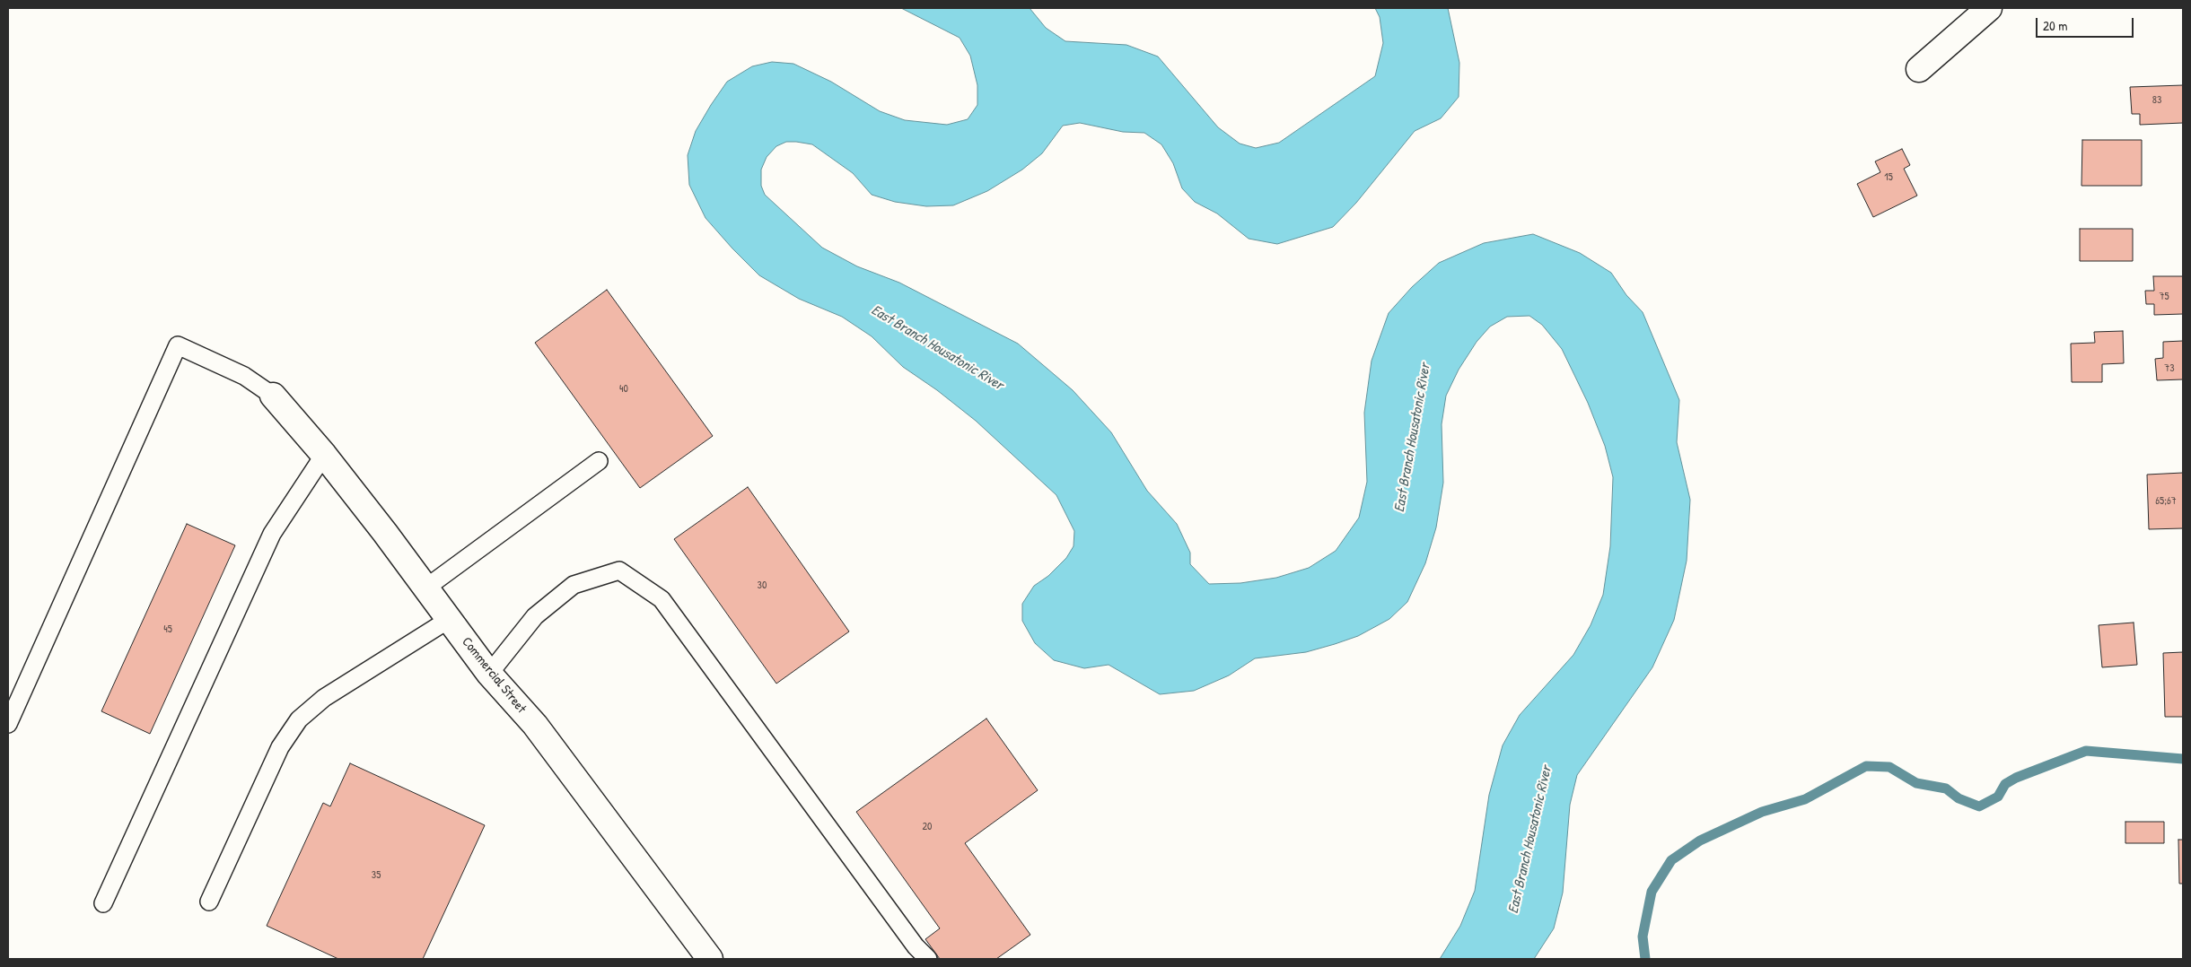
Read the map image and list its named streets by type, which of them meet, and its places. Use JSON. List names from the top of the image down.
{
  "streets": {
    "street": ["Commercial Street"]
  },
  "water": ["East Branch Housatonic River"],
  "house_numbers": [
    "83",
    "15",
    "75",
    "73",
    "40",
    "65;67",
    "30",
    "45",
    "20",
    "35"
  ],
  "scale_bar": "20 m"
}
